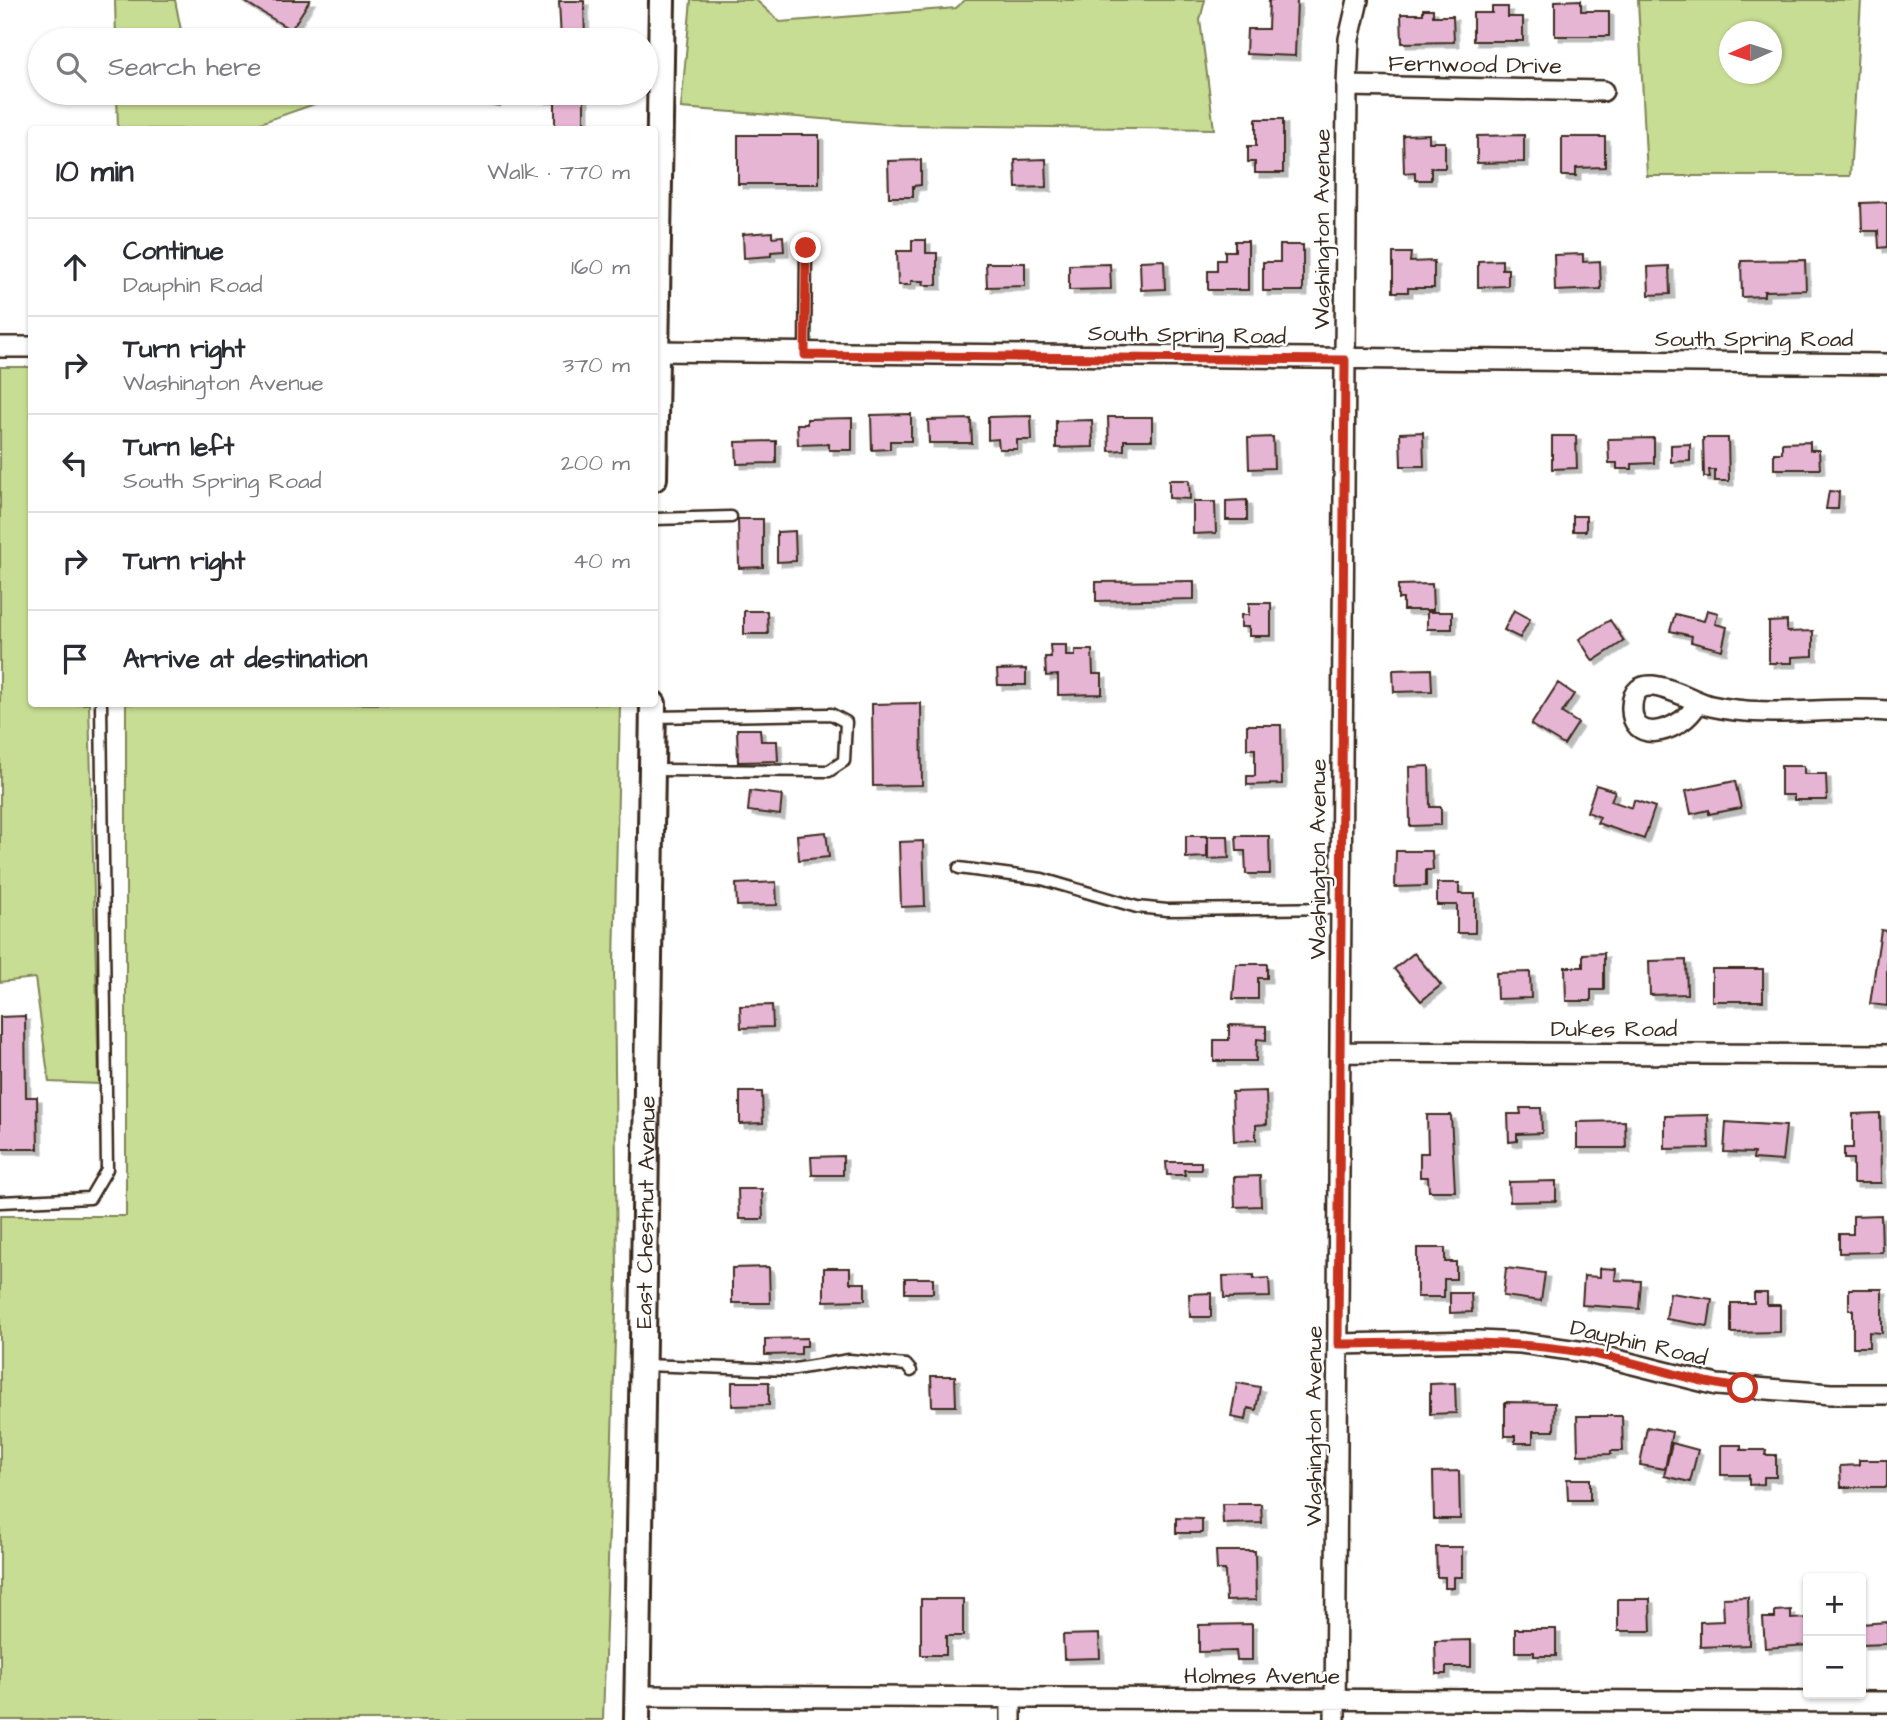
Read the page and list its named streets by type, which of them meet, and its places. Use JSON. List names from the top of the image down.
{
  "streets": {
    "street": [
      "Fernwood Drive",
      "Washington Avenue",
      "South Spring Road",
      "Dukes Road",
      "East Chestnut Avenue",
      "Dauphin Road",
      "Holmes Avenue"
    ]
  },
  "crossings": [
    ["Fernwood Drive", "Washington Avenue"],
    ["Washington Avenue", "South Spring Road"],
    ["Washington Avenue", "Dukes Road"],
    ["Washington Avenue", "Dauphin Road"],
    ["Washington Avenue", "Holmes Avenue"],
    ["East Chestnut Avenue", "Holmes Avenue"]
  ],
  "north": "left",
  "page": {
    "search": "Search here",
    "heading": ["10 min", "Walk · 770 m"],
    "list": [
      ["Continue", "Dauphin Road", "160 m"],
      ["Turn right", "Washington Avenue", "370 m"],
      ["Turn left", "South Spring Road", "200 m"],
      ["Turn right", "40 m"],
      "Arrive at destination"
    ],
    "map_buttons": ["+", "−"]
  }
}
